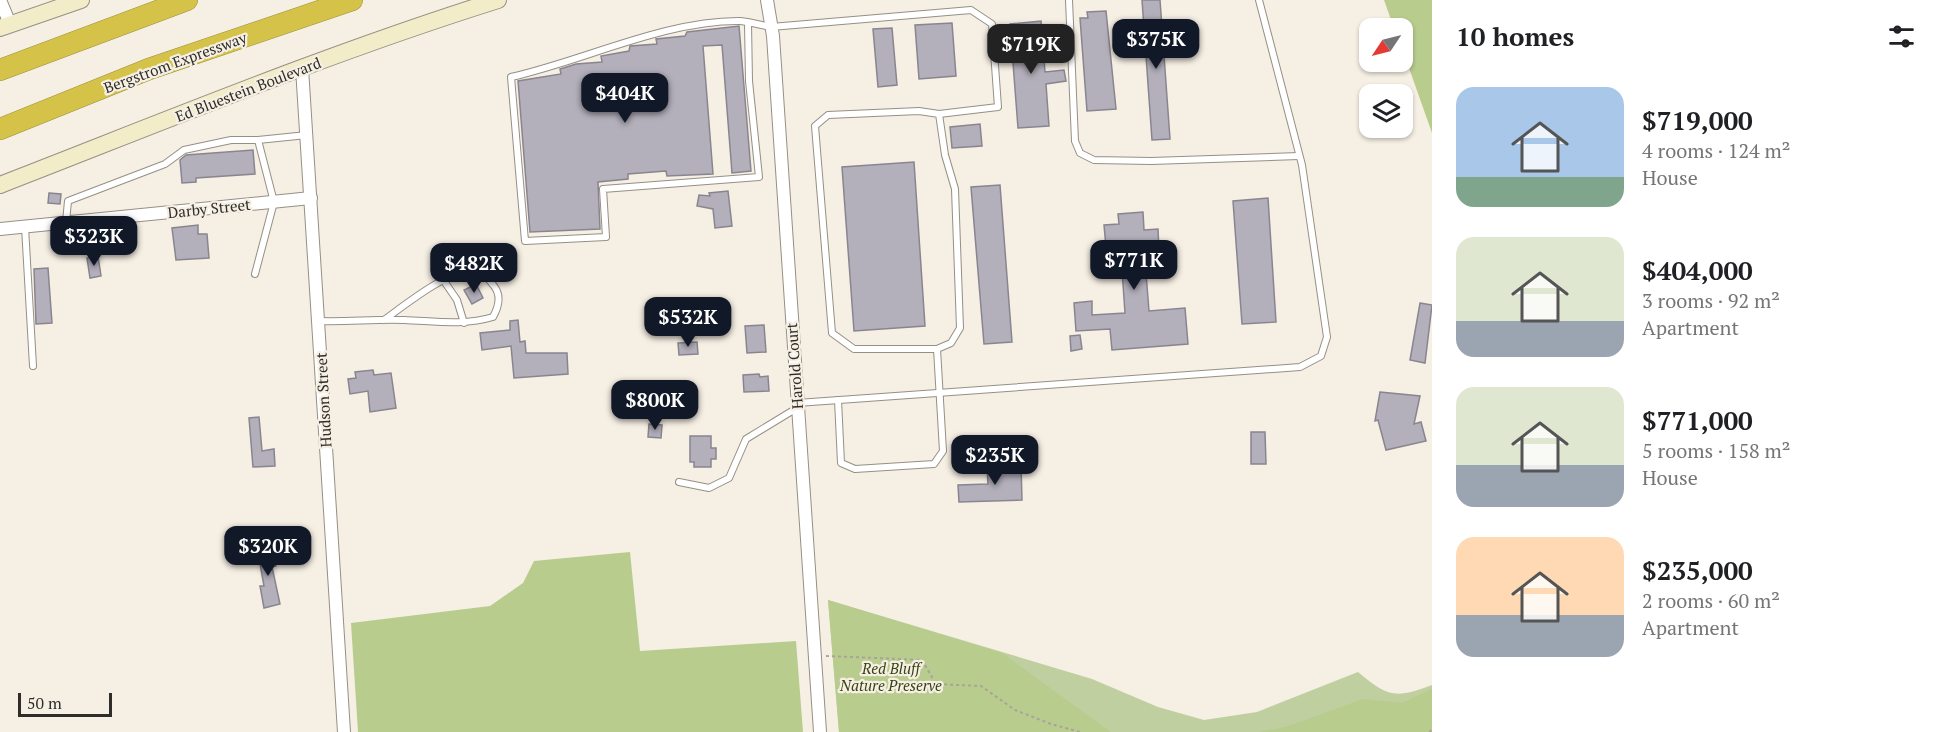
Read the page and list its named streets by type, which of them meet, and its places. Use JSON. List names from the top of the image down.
{
  "streets": {
    "highway": ["Bergstrom Expressway"],
    "main road": ["Ed Bluestein Boulevard"],
    "street": ["Darby Street", "Harold Court", "Hudson Street"]
  },
  "crossings": [
    ["Ed Bluestein Boulevard", "Hudson Street"],
    ["Darby Street", "Hudson Street"]
  ],
  "parks": ["Red Bluff Nature Preserve"],
  "scale_bar": "50 m",
  "north": "bottom left",
  "page": {
    "heading": "10 homes",
    "price": [
      "$375K",
      "$719K",
      "$404K",
      "$323K",
      "$771K",
      "$482K",
      "$532K",
      "$800K",
      "$235K",
      "$320K"
    ],
    "list": [
      {
        "name": "$719,000",
        "note": "4 rooms · 124 m² · House"
      },
      {
        "name": "$404,000",
        "note": "3 rooms · 92 m² · Apartment"
      },
      {
        "name": "$771,000",
        "note": "5 rooms · 158 m² · House"
      },
      {
        "name": "$235,000",
        "note": "2 rooms · 60 m² · Apartment"
      }
    ],
    "scale": "50 m"
  }
}
